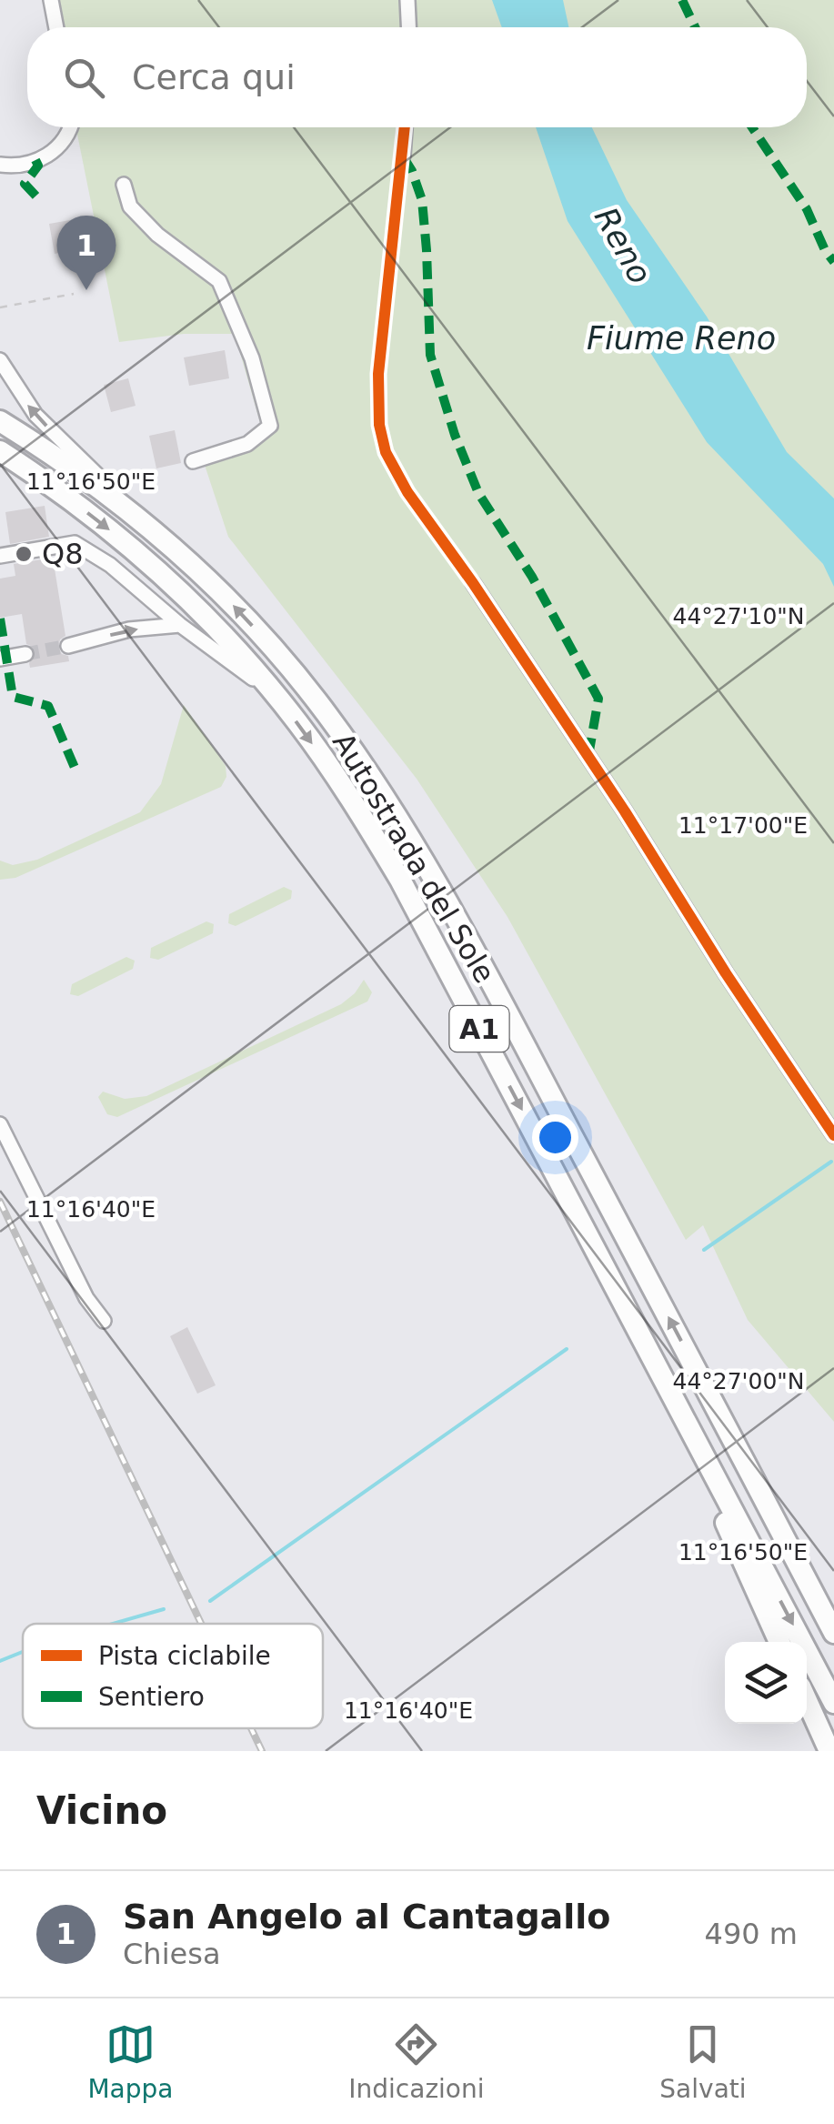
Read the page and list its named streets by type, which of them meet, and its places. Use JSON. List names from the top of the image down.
{
  "streets": {
    "highway": ["Autostrada del Sole", "A1"]
  },
  "water": ["Reno", "Fiume Reno"],
  "places": ["Q8"],
  "legend": ["Pista ciclabile", "Sentiero"],
  "page": {
    "search": "Cerca qui",
    "pins": "1",
    "heading": "Vicino",
    "list": [
      {
        "mark": "1",
        "name": "San Angelo al Cantagallo",
        "note": "Chiesa",
        "value": "490 m"
      }
    ],
    "nav": ["Mappa", "Indicazioni", "Salvati"]
  },
  "coordinates": [
    "11°16'50\"E",
    "44°27'10\"N",
    "11°17'00\"E",
    "11°16'40\"E",
    "44°27'00\"N"
  ]
}
